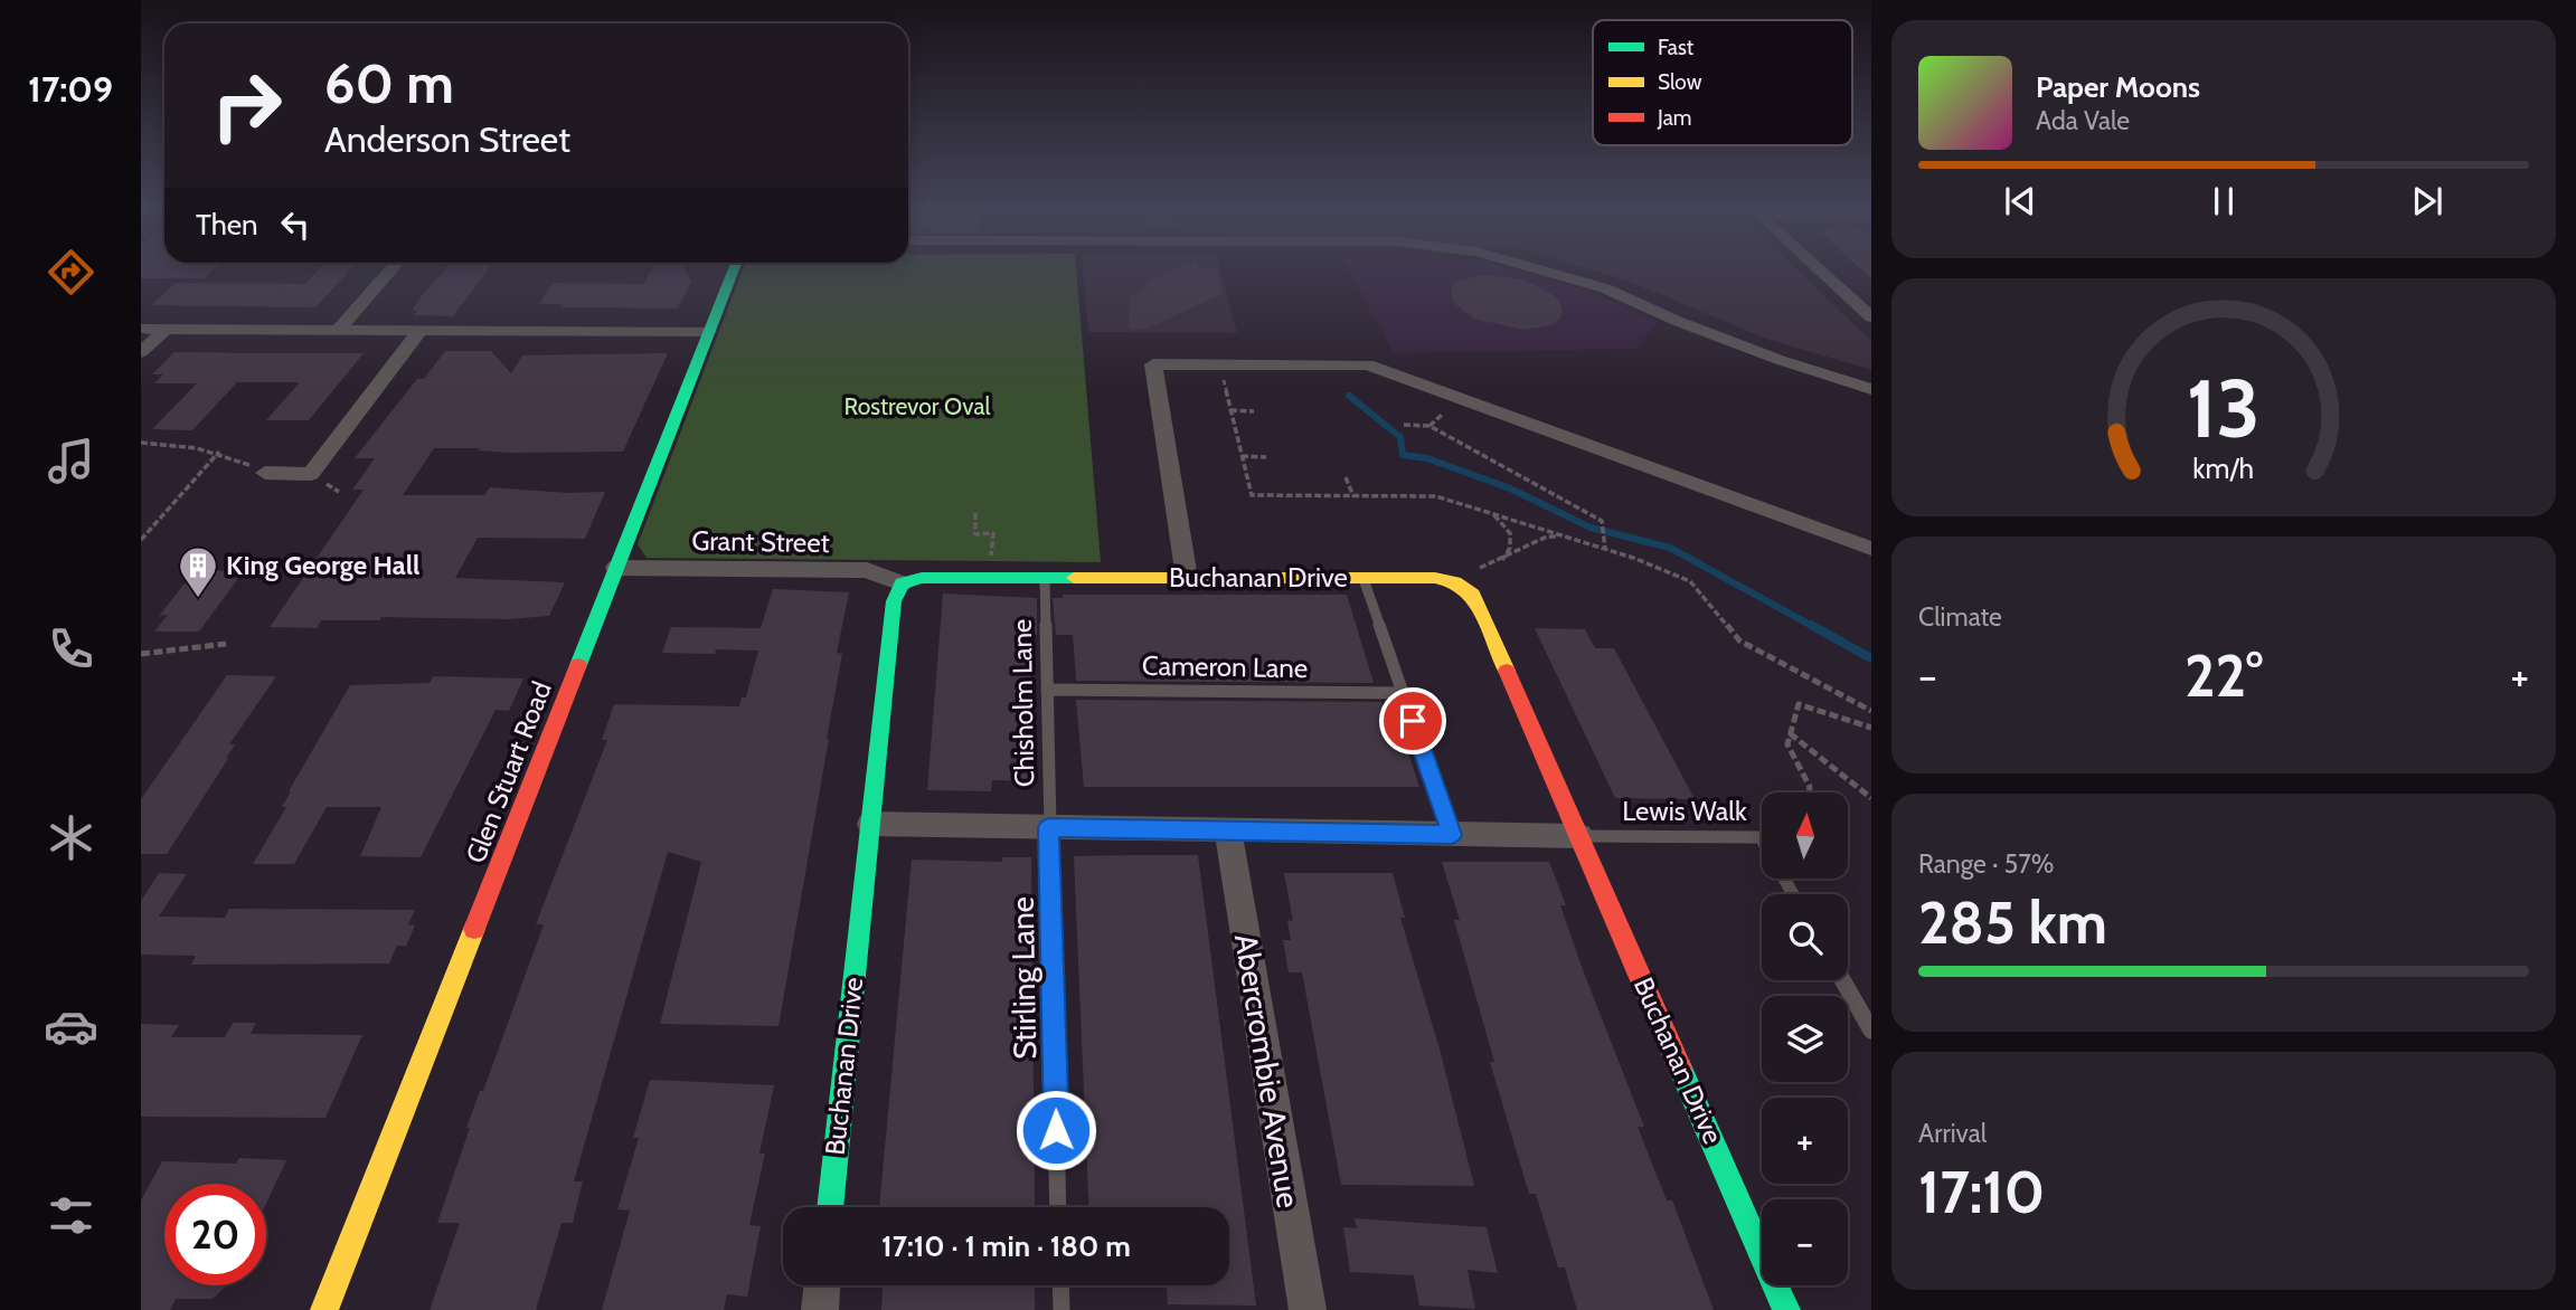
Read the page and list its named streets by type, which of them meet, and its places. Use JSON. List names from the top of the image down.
{
  "streets": {
    "street": [
      "Grant Street",
      "Buchanan Drive",
      "Glen Stuart Road",
      "Abercrombie Avenue"
    ],
    "lane": [
      "Cameron Lane",
      "Chisholm Lane",
      "Lewis Walk",
      "Stirling Lane"
    ]
  },
  "crossings": [
    ["Grant Street", "Buchanan Drive"],
    ["Grant Street", "Glen Stuart Road"],
    ["Buchanan Drive", "Chisholm Lane"],
    ["Buchanan Drive", "Lewis Walk"],
    ["Cameron Lane", "Chisholm Lane"],
    ["Chisholm Lane", "Stirling Lane"]
  ],
  "parks": ["Rostrevor Oval"],
  "places": {
    "building": ["King George Hall"]
  },
  "legend": ["Fast", "Slow", "Jam"],
  "north": "top",
  "page": {
    "tabs": "17:09",
    "turn": ["60 m", "Anderson Street"],
    "song": ["Paper Moons", "Ada Vale"],
    "then": "Then",
    "tile": [
      "Climate",
      ["Range · 57%", "285 km"],
      ["Arrival", "17:10"]
    ],
    "heat": ["−", "22°", "+"],
    "map_buttons": ["+", "−"],
    "limit": "20",
    "trip": "17:10 · 1 min · 180 m",
    "gauge": ["13", "km/h"]
  }
}
